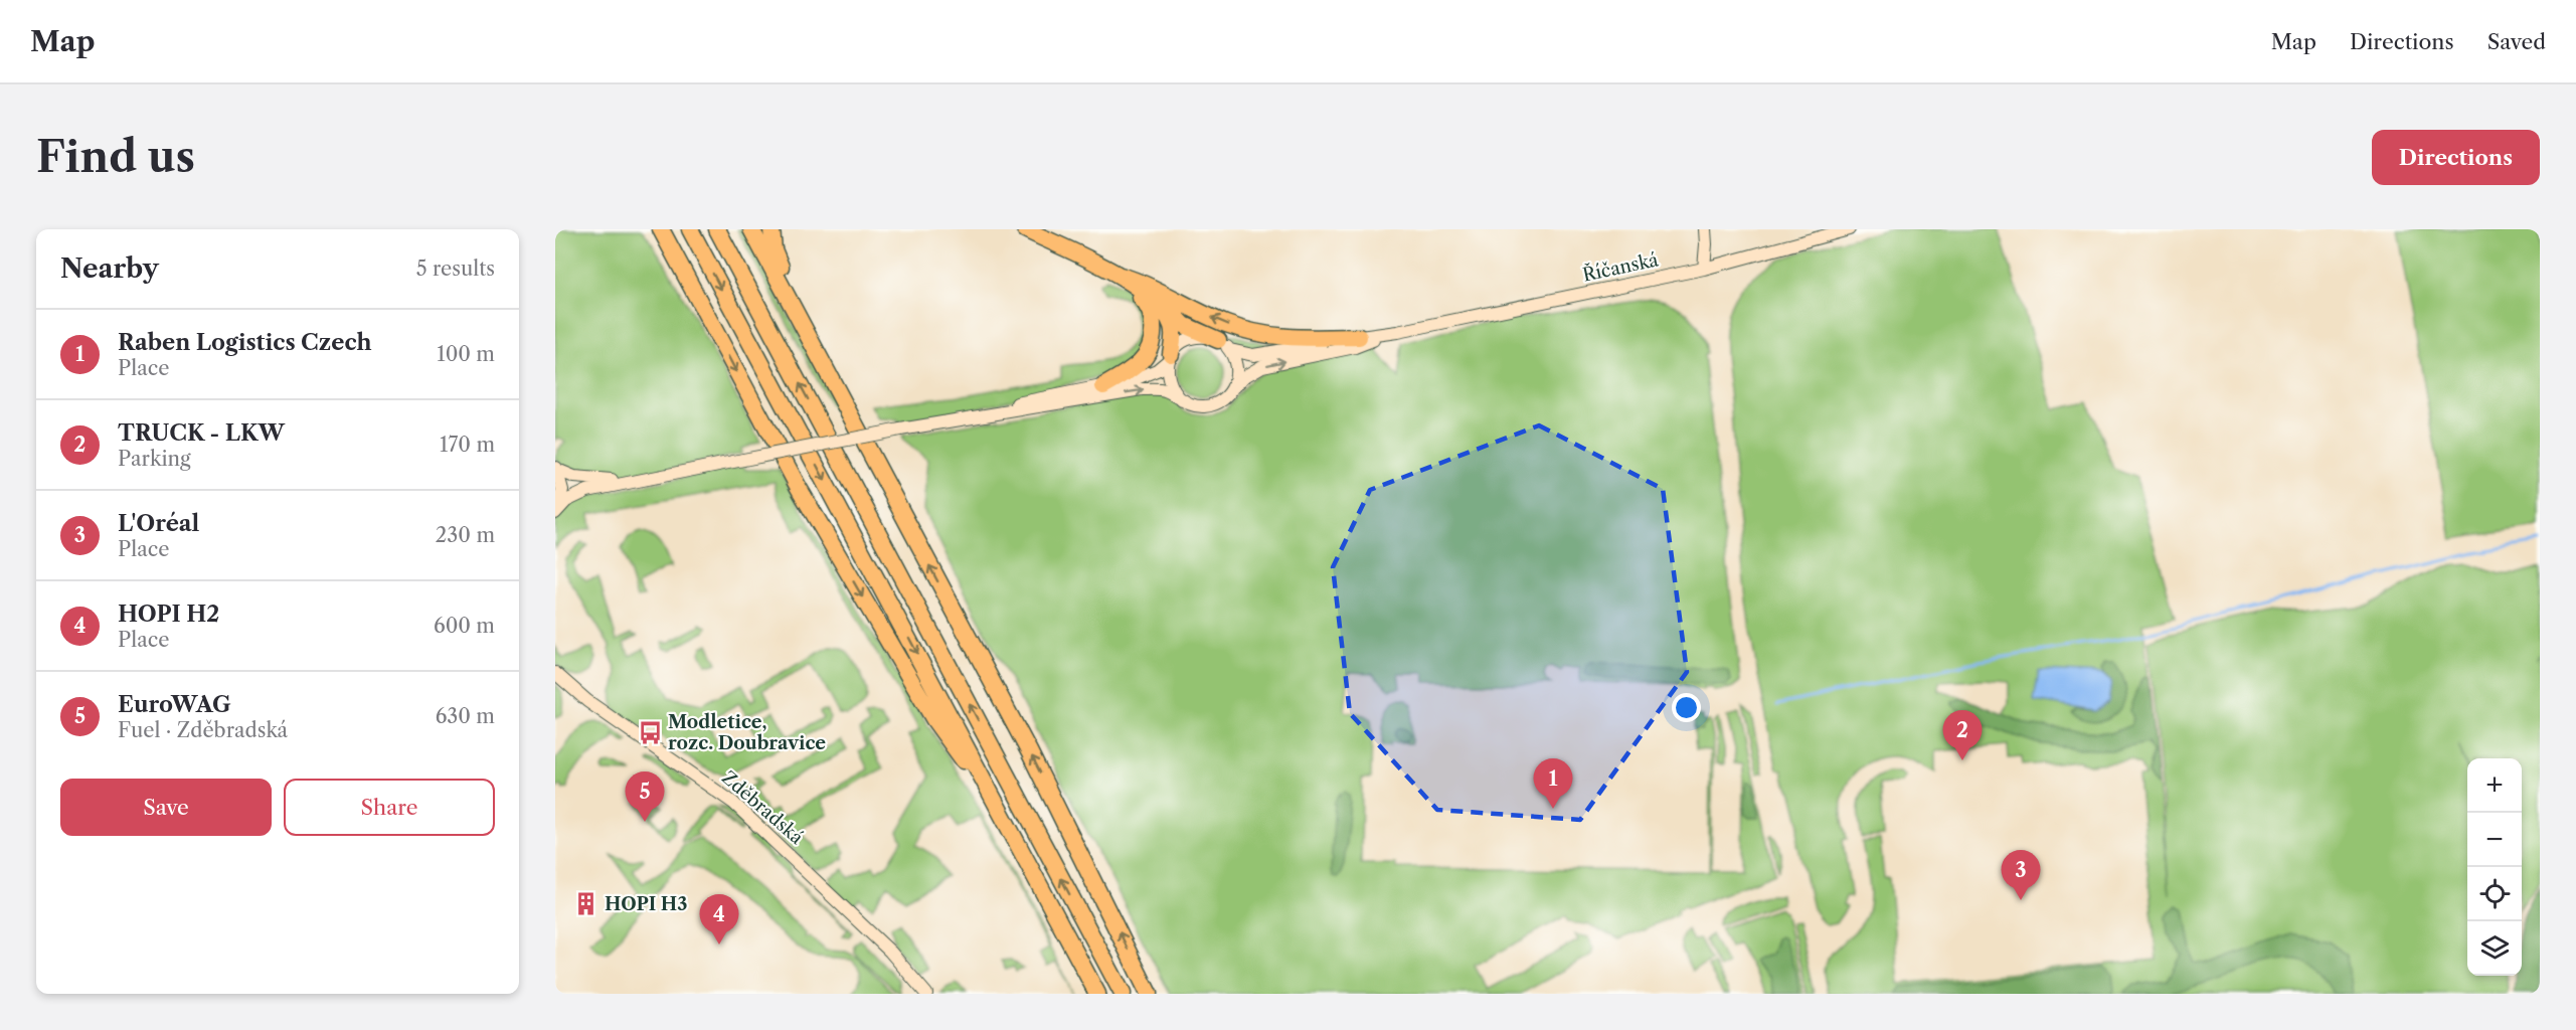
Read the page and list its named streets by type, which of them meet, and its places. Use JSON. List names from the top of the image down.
{
  "streets": {
    "main road": ["Říčanská", "Zděbradská"]
  },
  "places": {
    "bus stop": ["Modletice, rozc. Doubravice"],
    "building": ["HOPI H3"]
  },
  "page": {
    "header": "Map",
    "nav": ["Map", "Directions", "Saved"],
    "buttons": [
      "Directions",
      ["Save", "Share"]
    ],
    "title": "Find us",
    "heading": ["Nearby", "5 results"],
    "list": [
      {
        "mark": "1",
        "name": "Raben Logistics Czech",
        "note": "Place",
        "value": "100 m"
      },
      {
        "mark": "2",
        "name": "TRUCK - LKW",
        "note": "Parking",
        "value": "170 m"
      },
      {
        "mark": "3",
        "name": "L'Oréal",
        "note": "Place",
        "value": "230 m"
      },
      {
        "mark": "4",
        "name": "HOPI H2",
        "note": "Place",
        "value": "600 m"
      },
      {
        "mark": "5",
        "name": "EuroWAG",
        "note": "Fuel · Zděbradská",
        "value": "630 m"
      }
    ],
    "pins": [
      "2",
      "1",
      "5",
      "3",
      "4"
    ],
    "map_buttons": ["+", "−"]
  }
}
